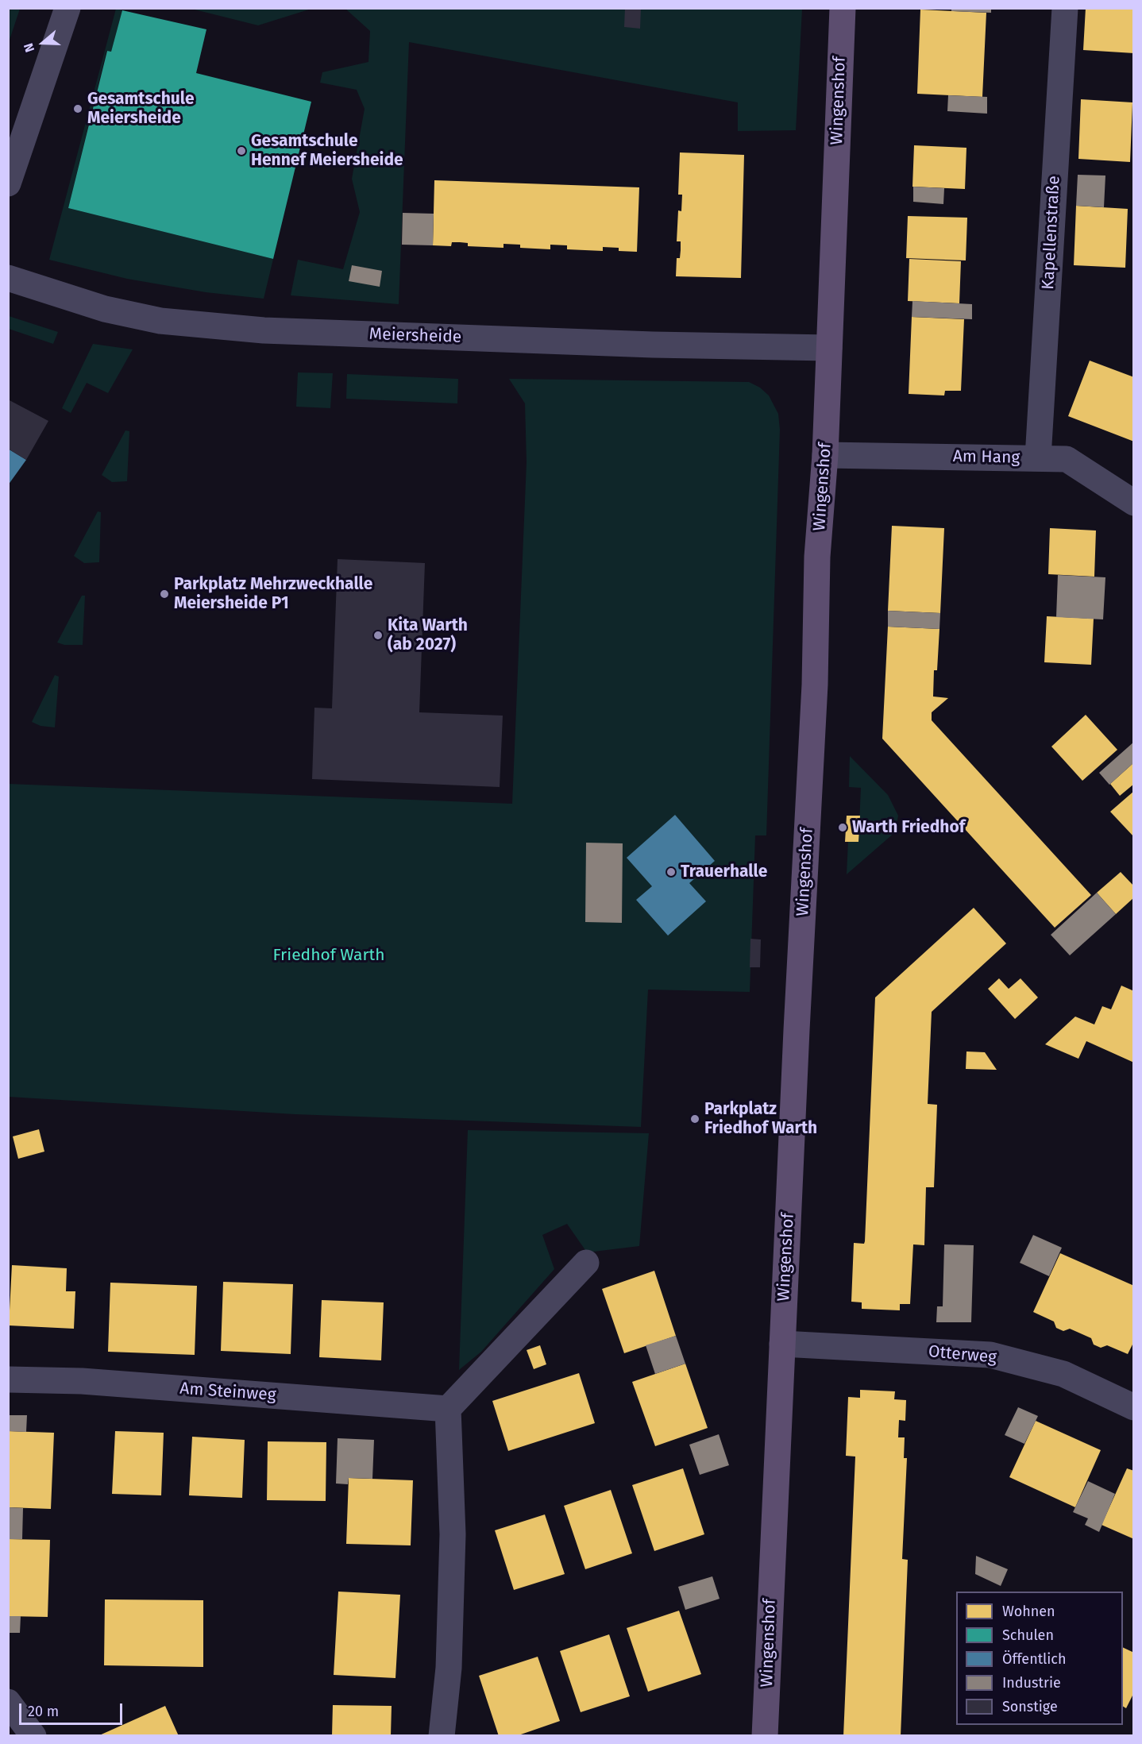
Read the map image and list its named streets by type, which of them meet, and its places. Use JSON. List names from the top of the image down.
{
  "streets": {
    "main road": ["Wingenshof"],
    "street": [
      "Kapellenstraße",
      "Meiersheide",
      "Am Hang",
      "Otterweg",
      "Am Steinweg"
    ]
  },
  "crossings": [
    ["Wingenshof", "Meiersheide"],
    ["Wingenshof", "Am Hang"],
    ["Wingenshof", "Otterweg"],
    ["Kapellenstraße", "Am Hang"]
  ],
  "parks": ["Friedhof Warth"],
  "places": [
    "Gesamtschule Meiersheide",
    "Gesamtschule Hennef Meiersheide",
    "Parkplatz Mehrzweckhalle Meiersheide P1",
    "Kita Warth (ab 2027)",
    "Warth Friedhof",
    "Trauerhalle",
    "Parkplatz Friedhof Warth"
  ],
  "legend": [
    "Wohnen",
    "Schulen",
    "Öffentlich",
    "Industrie",
    "Sonstige"
  ],
  "scale_bar": "20 m",
  "north": "left"
}
